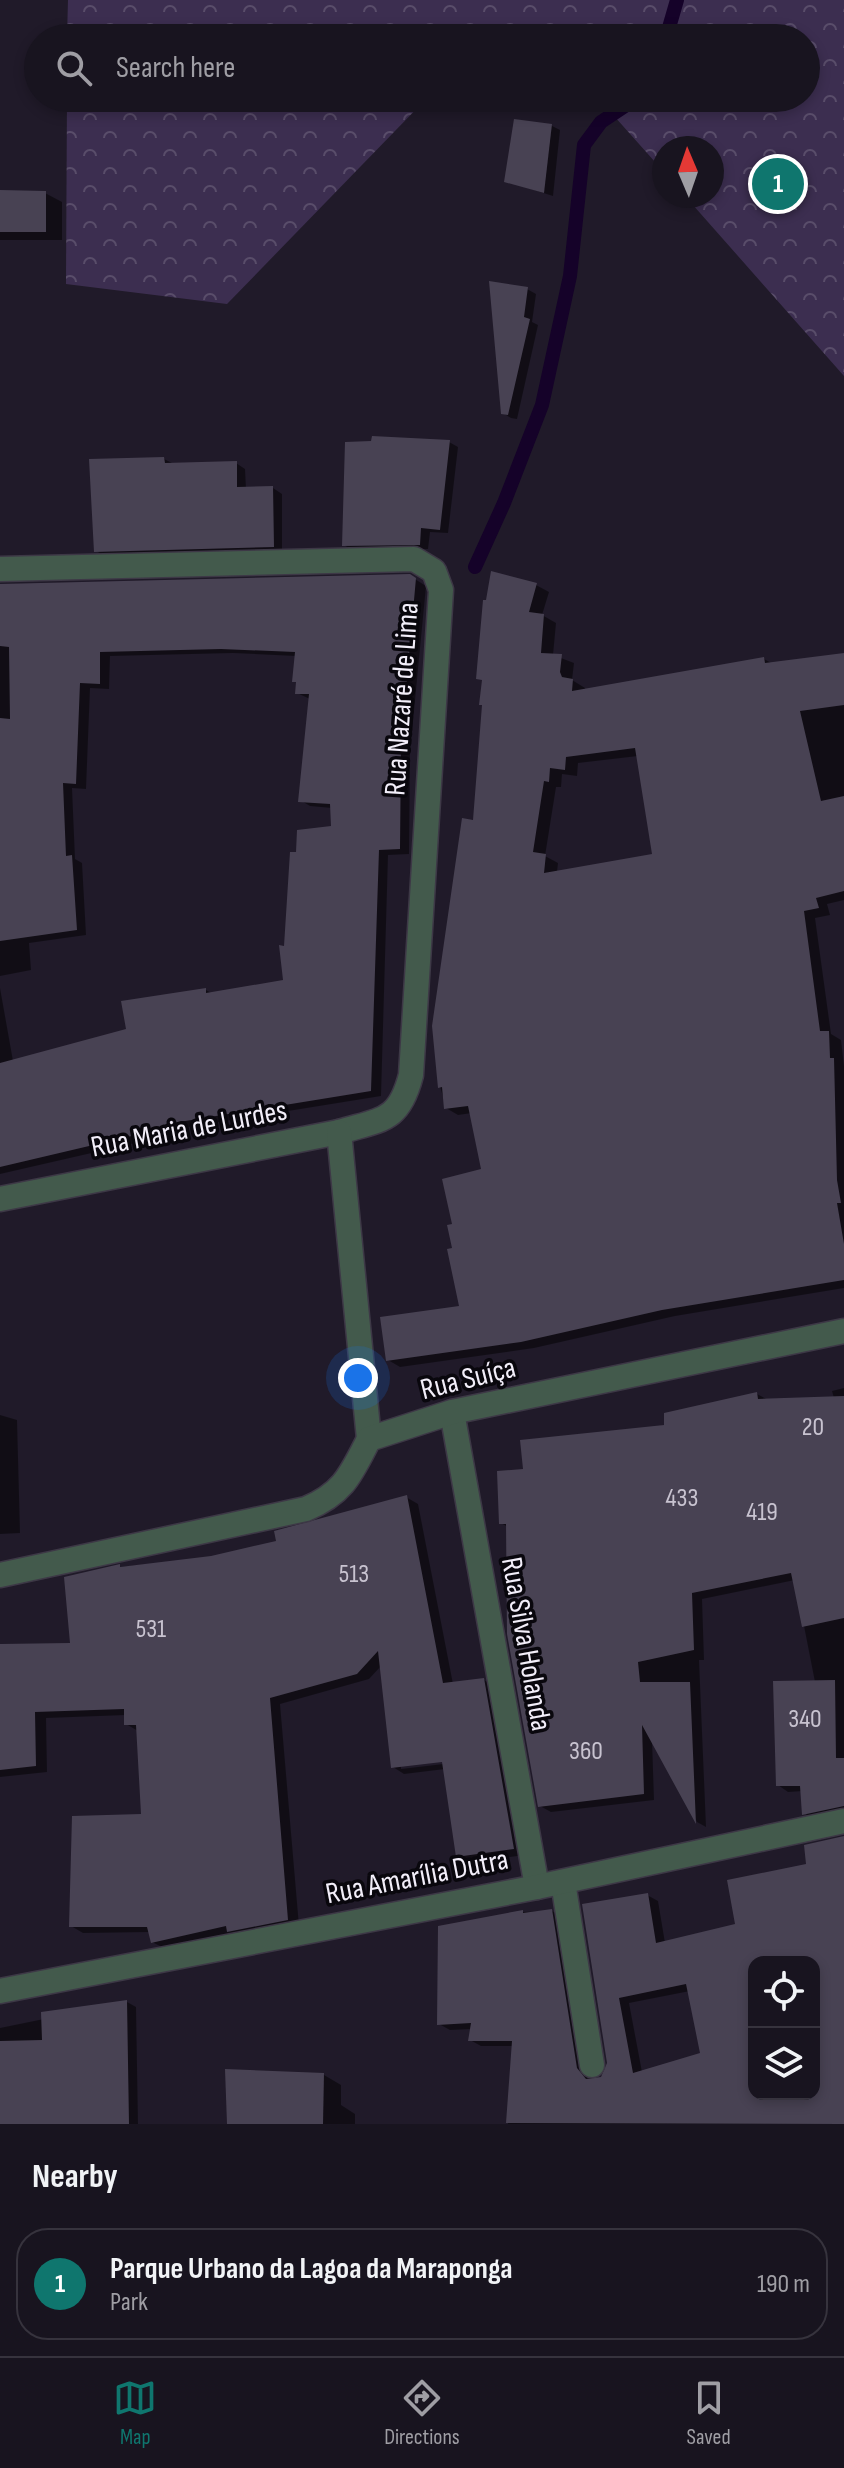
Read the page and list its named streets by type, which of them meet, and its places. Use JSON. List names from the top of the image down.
{
  "streets": {
    "street": [
      "Rua Nazaré de Lima",
      "Rua Maria de Lurdes",
      "Rua Suíça",
      "Rua Silva Holanda",
      "Rua Amarília Dutra"
    ]
  },
  "crossings": [
    ["Rua Nazaré de Lima", "Rua Maria de Lurdes"],
    ["Rua Suíça", "Rua Silva Holanda"],
    ["Rua Silva Holanda", "Rua Amarília Dutra"]
  ],
  "house_numbers": [
    "20",
    "433",
    "419",
    "513",
    "531",
    "340",
    "360"
  ],
  "north": "top",
  "page": {
    "search": "Search here",
    "pins": "1",
    "heading": "Nearby",
    "list": [
      {
        "mark": "1",
        "name": "Parque Urbano da Lagoa da Maraponga",
        "note": "Park",
        "value": "190 m"
      }
    ],
    "nav": ["Map", "Directions", "Saved"]
  }
}
